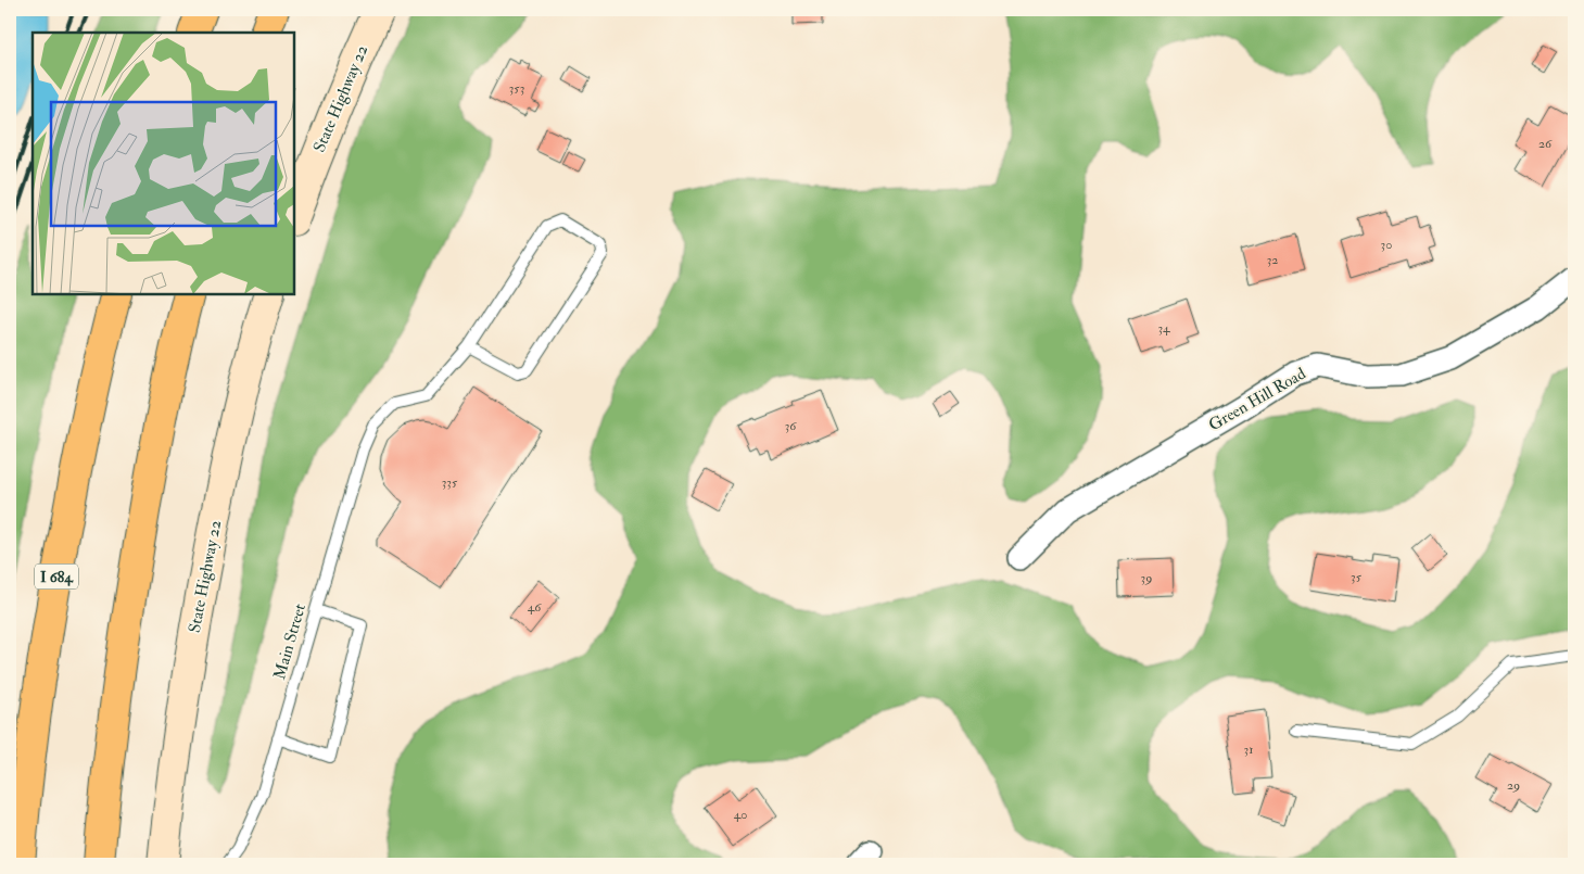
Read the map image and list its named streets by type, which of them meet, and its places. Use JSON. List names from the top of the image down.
{
  "streets": {
    "highway": ["I 684"],
    "main road": ["State Highway 22"],
    "street": ["Green Hill Road"],
    "lane": ["Main Street"]
  },
  "house_numbers": [
    "353",
    "26",
    "30",
    "32",
    "34",
    "36",
    "335",
    "35",
    "39",
    "46",
    "31",
    "29",
    "40"
  ]
}
